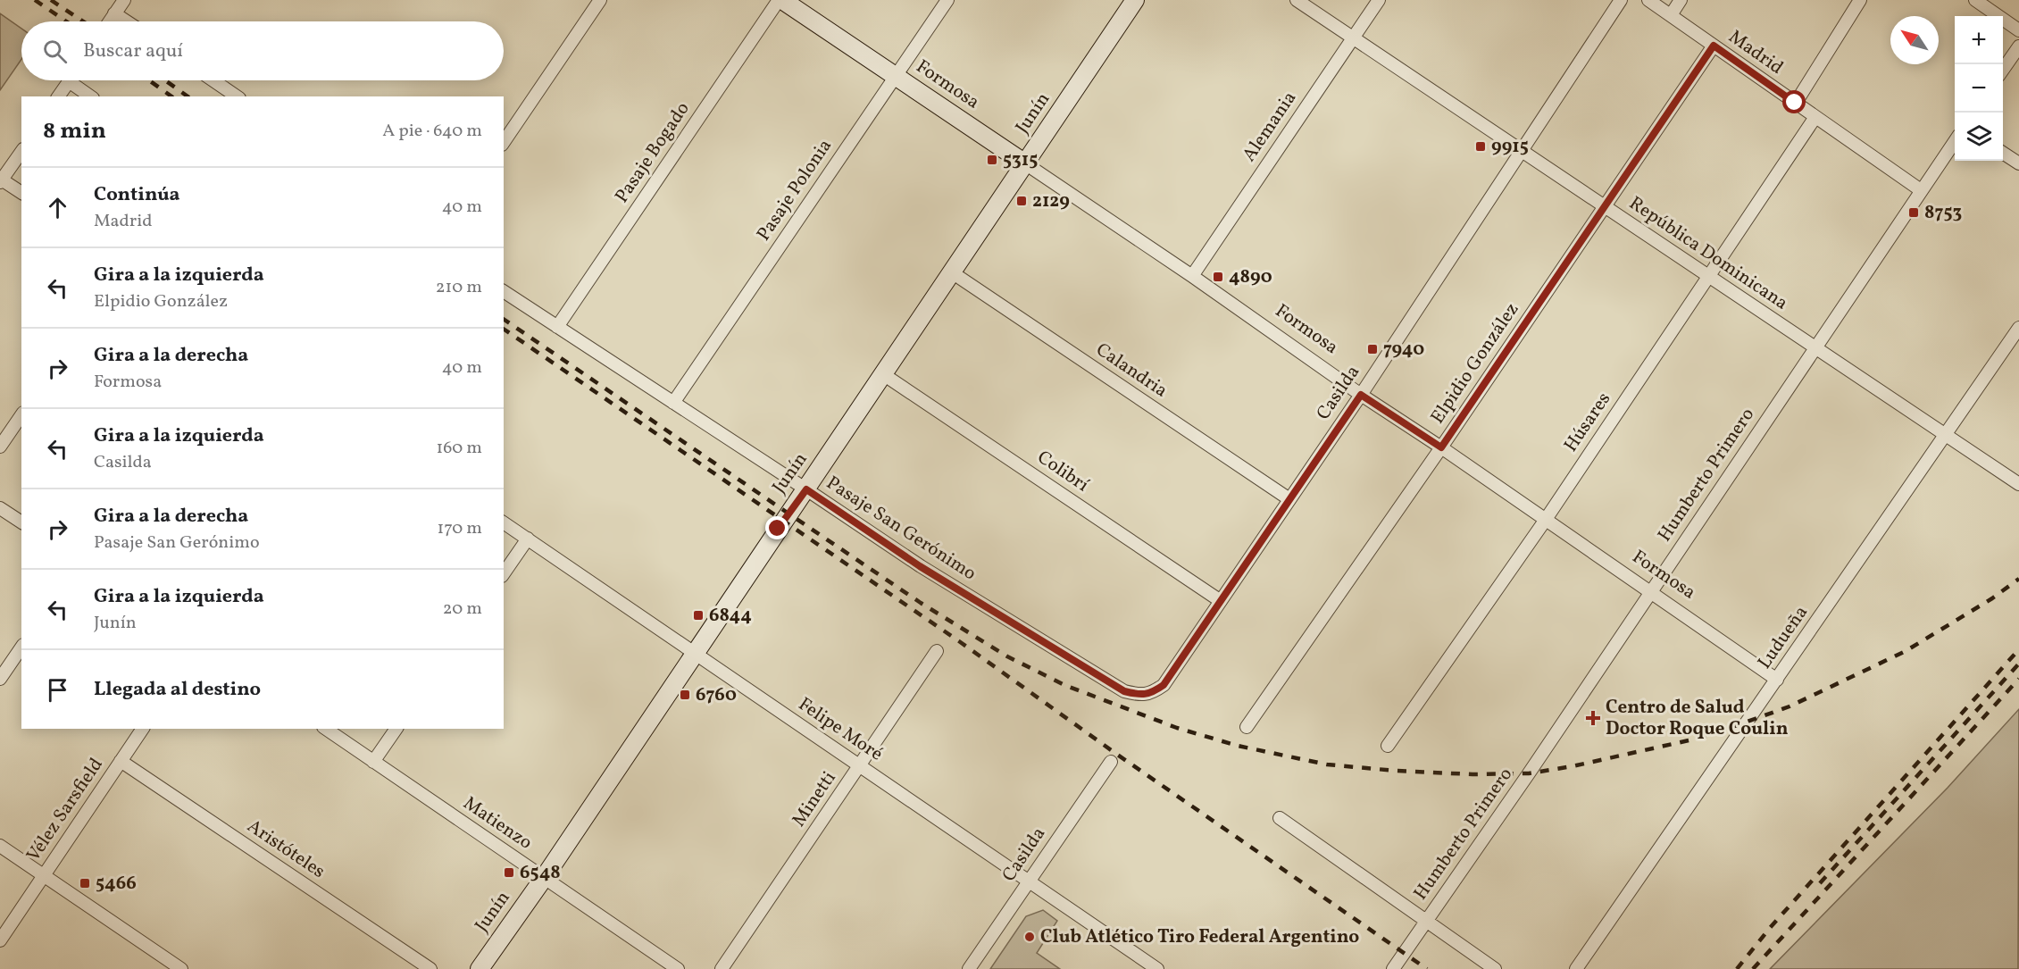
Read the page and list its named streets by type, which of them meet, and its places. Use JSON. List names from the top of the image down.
{
  "streets": {
    "main road": ["Formosa", "Junín"],
    "street": [
      "Madrid",
      "Alemania",
      "Pasaje Bogado",
      "Pasaje Polonia",
      "República Dominicana",
      "Elpidio González",
      "Calandria",
      "Casilda",
      "Húsares",
      "Colibrí",
      "Humberto Primero",
      "Pasaje San Gerónimo",
      "Ludueña",
      "Felipe Moré",
      "Minetti",
      "Vélez Sarsfield",
      "Matienzo",
      "Aristóteles"
    ]
  },
  "crossings": [
    ["Madrid", "Elpidio González"],
    ["Madrid", "Húsares"],
    ["Madrid", "Humberto Primero"],
    ["Formosa", "Junín"],
    ["Formosa", "Alemania"],
    ["Formosa", "Pasaje Bogado"],
    ["Formosa", "Pasaje Polonia"],
    ["Formosa", "Elpidio González"],
    ["Formosa", "Casilda"],
    ["Formosa", "Húsares"],
    ["Formosa", "Humberto Primero"],
    ["Formosa", "Ludueña"],
    ["Junín", "Calandria"],
    ["Junín", "Colibrí"],
    ["Junín", "Pasaje San Gerónimo"],
    ["Junín", "Felipe Moré"],
    ["Junín", "Matienzo"],
    ["Alemania", "República Dominicana"],
    ["Pasaje Bogado", "Pasaje San Gerónimo"],
    ["Pasaje Polonia", "Pasaje San Gerónimo"],
    ["República Dominicana", "Elpidio González"],
    ["República Dominicana", "Casilda"],
    ["República Dominicana", "Húsares"],
    ["República Dominicana", "Humberto Primero"],
    ["República Dominicana", "Ludueña"],
    ["Calandria", "Casilda"],
    ["Casilda", "Colibrí"],
    ["Casilda", "Pasaje San Gerónimo"],
    ["Casilda", "Felipe Moré"],
    ["Felipe Moré", "Minetti"],
    ["Vélez Sarsfield", "Aristóteles"]
  ],
  "places": {
    "transit": [
      "9915",
      "5315",
      "2129",
      "8753",
      "4890",
      "7940",
      "6844",
      "6760",
      "6548",
      "5466"
    ],
    "health": ["Centro de Salud Doctor Roque Coulin"],
    "other": ["Club Atlético Tiro Federal Argentino"]
  },
  "north": "top left",
  "page": {
    "map_buttons": ["+", "−"],
    "search": "Buscar aquí",
    "heading": ["8 min", "A pie · 640 m"],
    "list": [
      ["Continúa", "Madrid", "40 m"],
      ["Gira a la izquierda", "Elpidio González", "210 m"],
      ["Gira a la derecha", "Formosa", "40 m"],
      ["Gira a la izquierda", "Casilda", "160 m"],
      ["Gira a la derecha", "Pasaje San Gerónimo", "170 m"],
      ["Gira a la izquierda", "Junín", "20 m"],
      "Llegada al destino"
    ]
  }
}
